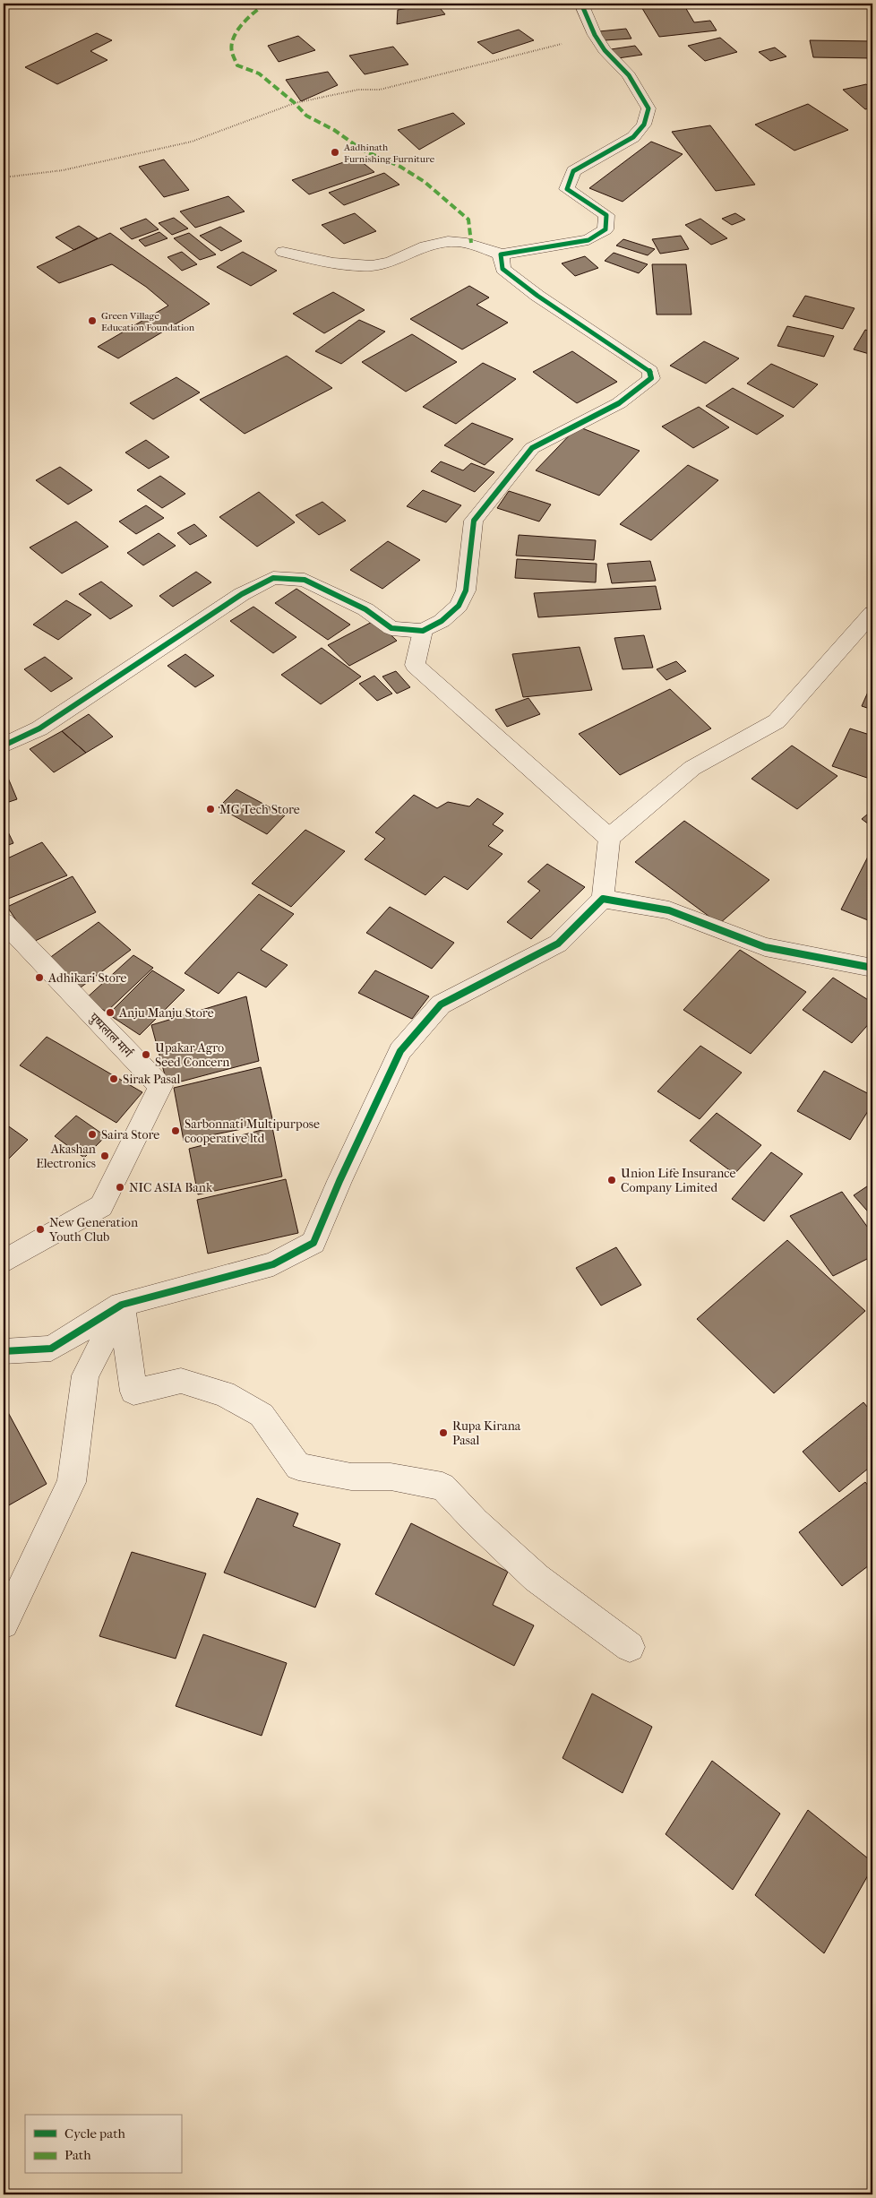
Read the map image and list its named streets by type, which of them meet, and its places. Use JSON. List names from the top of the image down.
{
  "streets": {
    "street": ["पुष्पलाल मार्ग"]
  },
  "places": [
    "Aadhinath Furnishing Furniture",
    "Green Village Education Foundation",
    "MG Tech Store",
    "Adhikari Store",
    "Anju Manju Store",
    "Upakar Agro Seed Concern",
    "Sirak Pasal",
    "Sarbonnati Multipurpose cooperative ltd",
    "Saira Store",
    "Akashan Electronics",
    "Union Life Insurance Company Limited",
    "NIC ASIA Bank",
    "New Generation Youth Club",
    "Rupa Kirana Pasal"
  ],
  "legend": ["Cycle path", "Path"]
}
